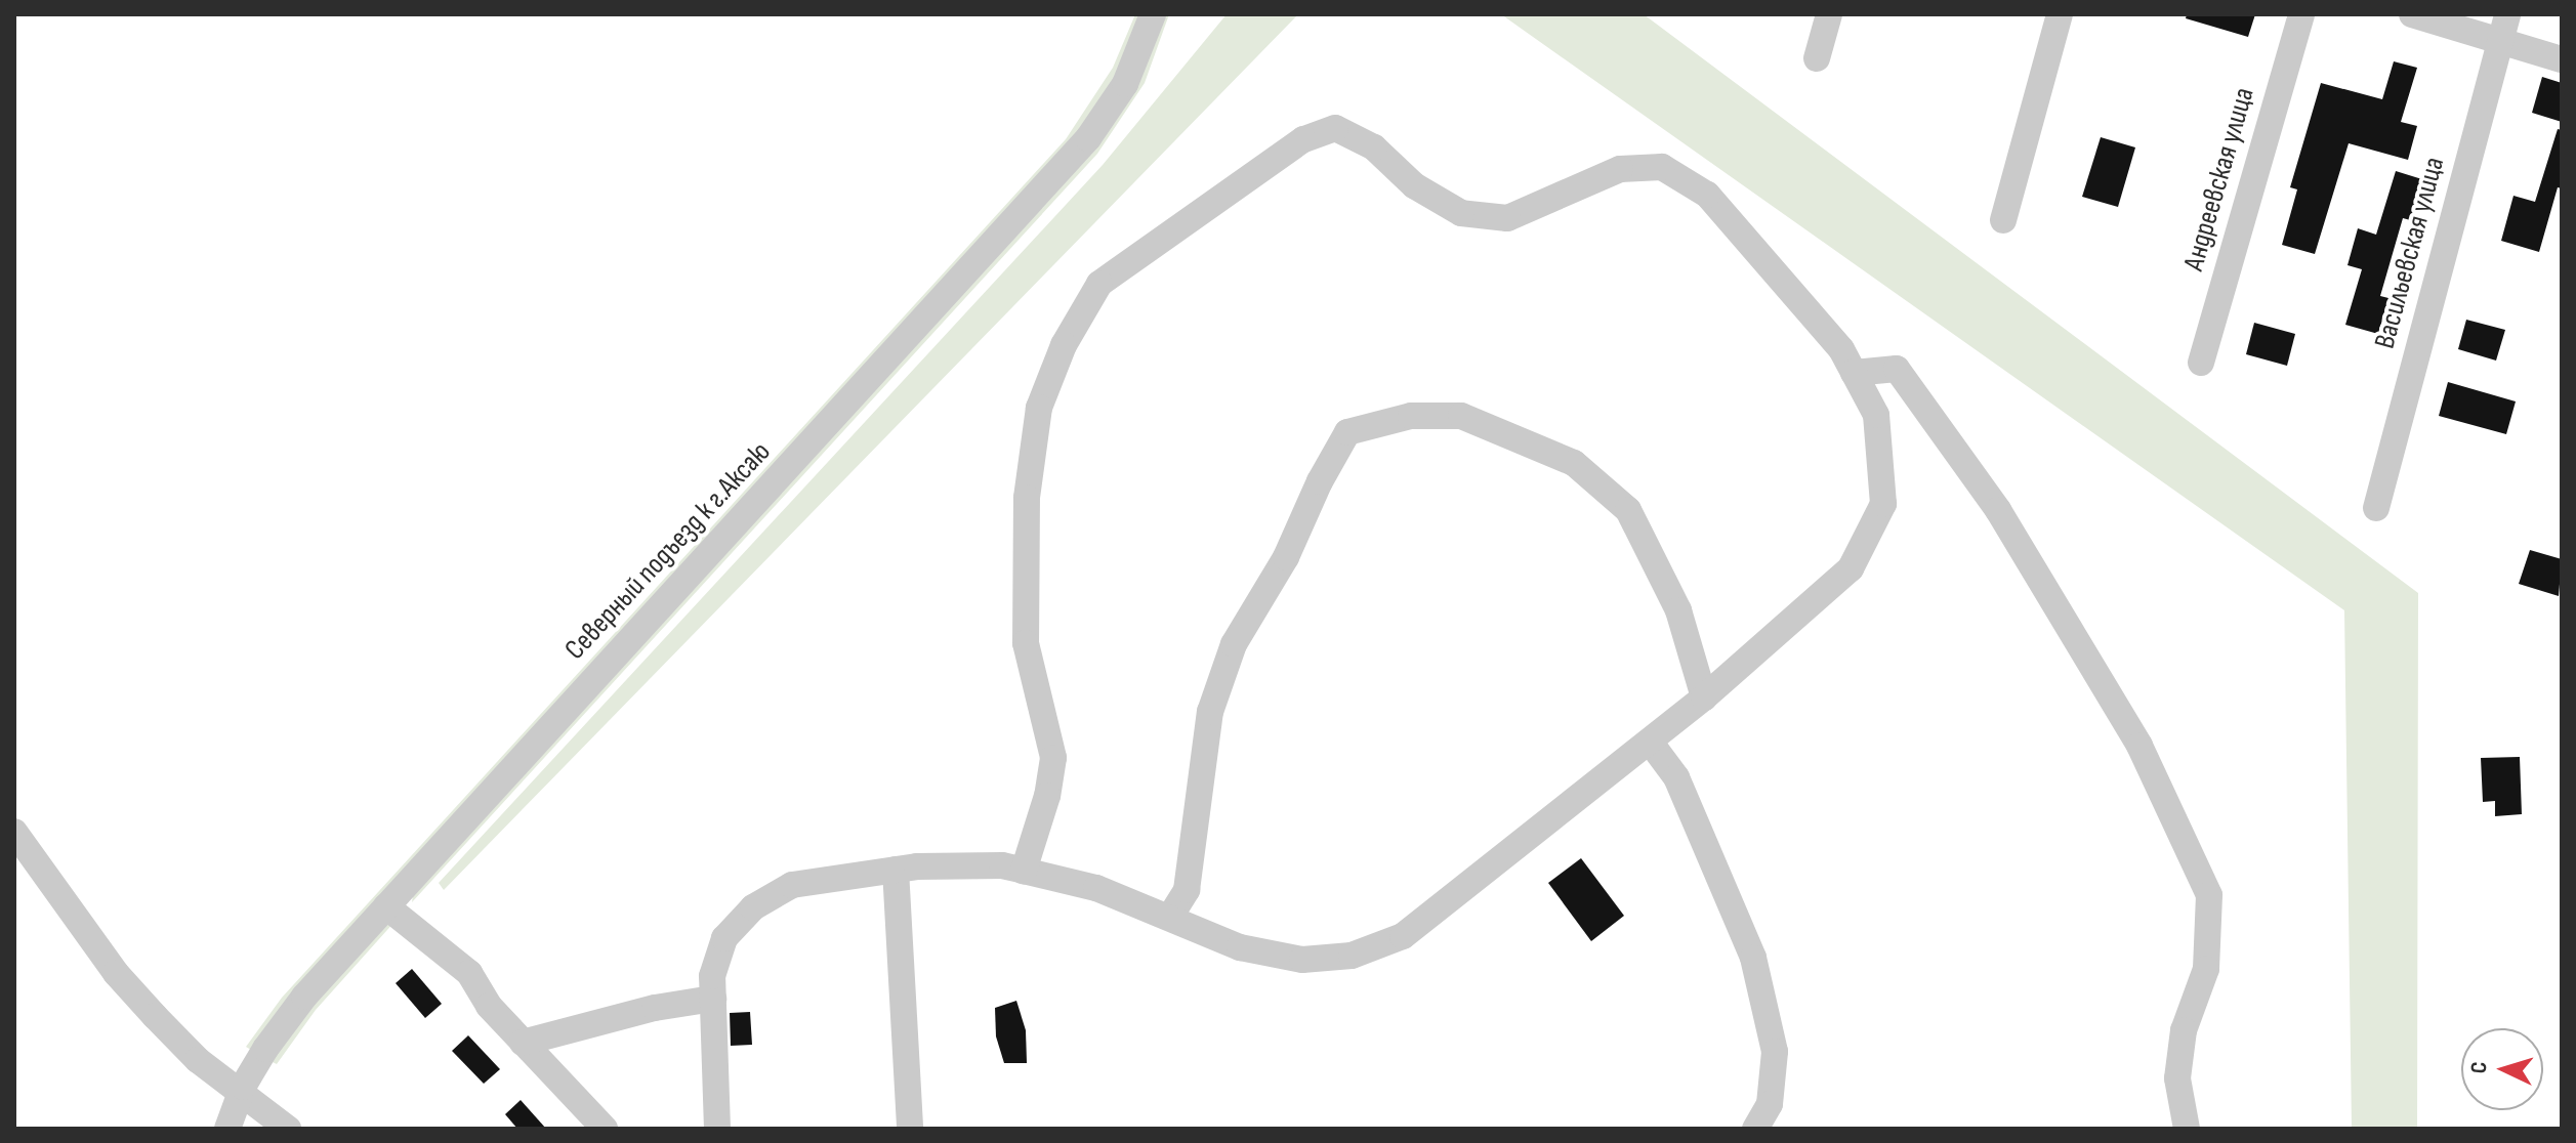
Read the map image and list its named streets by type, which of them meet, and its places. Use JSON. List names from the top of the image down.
{
  "streets": {
    "street": ["Андреевская улица", "Васильевская улица", "Северный подъезд к г.Аксаю"]
  },
  "north": "left"
}
